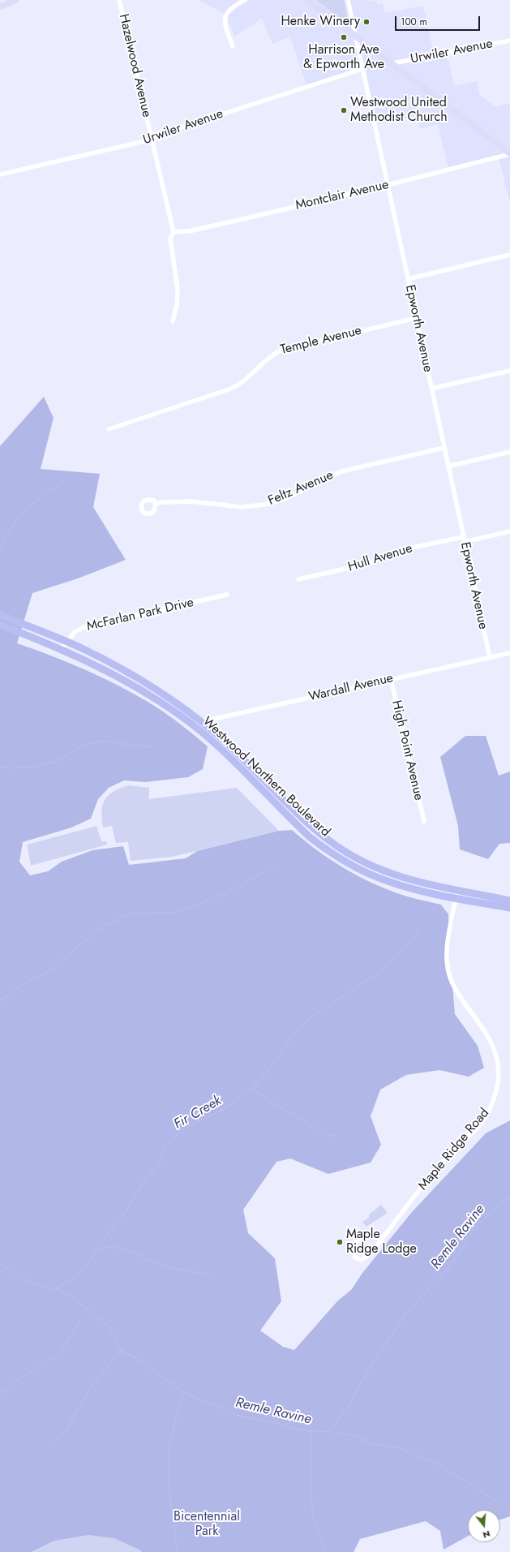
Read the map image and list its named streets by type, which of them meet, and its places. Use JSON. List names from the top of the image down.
{
  "streets": {
    "main road": ["Westwood Northern Boulevard"],
    "street": [
      "Urwiler Avenue",
      "Hazelwood Avenue",
      "Montclair Avenue",
      "Epworth Avenue",
      "Temple Avenue",
      "Feltz Avenue",
      "Hull Avenue",
      "McFarlan Park Drive",
      "Wardall Avenue",
      "High Point Avenue",
      "Maple Ridge Road"
    ]
  },
  "crossings": [
    ["Urwiler Avenue", "Hazelwood Avenue"],
    ["Urwiler Avenue", "Epworth Avenue"],
    ["Hazelwood Avenue", "Montclair Avenue"],
    ["Montclair Avenue", "Epworth Avenue"],
    ["Epworth Avenue", "Temple Avenue"],
    ["Epworth Avenue", "Feltz Avenue"],
    ["Epworth Avenue", "Hull Avenue"],
    ["Epworth Avenue", "Wardall Avenue"],
    ["McFarlan Park Drive", "Westwood Northern Boulevard"],
    ["Wardall Avenue", "High Point Avenue"],
    ["Wardall Avenue", "Westwood Northern Boulevard"],
    ["Westwood Northern Boulevard", "Maple Ridge Road"]
  ],
  "water": ["Fir Creek", "Remle Ravine"],
  "parks": ["Bicentennial Park"],
  "places": [
    "Henke Winery",
    "Harrison Ave & Epworth Ave",
    "Westwood United Methodist Church",
    "Maple Ridge Lodge"
  ],
  "scale_bar": "100 m",
  "north": "bottom"
}
